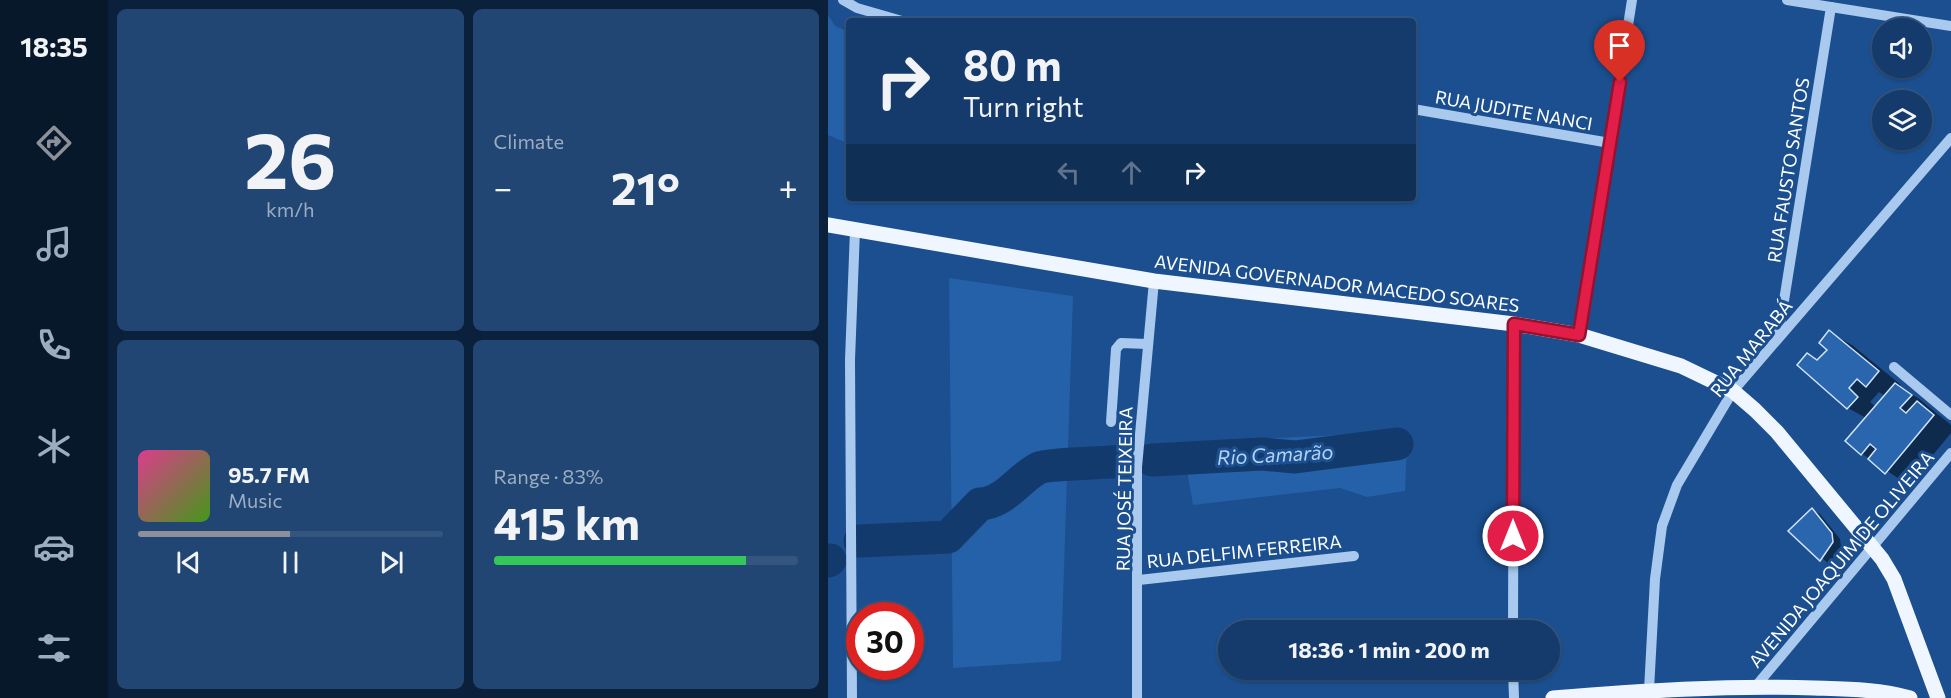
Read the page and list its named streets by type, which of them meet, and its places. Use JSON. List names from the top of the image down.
{
  "streets": {
    "main road": ["AVENIDA GOVERNADOR MACEDO SOARES"],
    "street": [
      "RUA JUDITE NANCI",
      "RUA FAUSTO SANTOS",
      "RUA MARABÁ",
      "RUA JOSÉ TEIXEIRA",
      "RUA DELFIM FERREIRA",
      "AVENIDA JOAQUIM DE OLIVEIRA"
    ]
  },
  "crossings": [
    ["RUA FAUSTO SANTOS", "RUA MARABÁ"],
    ["AVENIDA GOVERNADOR MACEDO SOARES", "RUA MARABÁ"],
    ["AVENIDA GOVERNADOR MACEDO SOARES", "RUA JOSÉ TEIXEIRA"],
    ["AVENIDA GOVERNADOR MACEDO SOARES", "AVENIDA JOAQUIM DE OLIVEIRA"],
    ["RUA JOSÉ TEIXEIRA", "RUA DELFIM FERREIRA"]
  ],
  "water": ["Rio Camarão"],
  "page": {
    "tabs": "18:35",
    "tile": [
      ["26", "km/h"],
      "Climate",
      ["Range · 83%", "415 km"]
    ],
    "turn": ["80 m", "Turn right"],
    "heat": ["−", "21°", "+"],
    "song": ["95.7 FM", "Music"],
    "limit": "30",
    "trip": "18:36 · 1 min · 200 m"
  }
}
